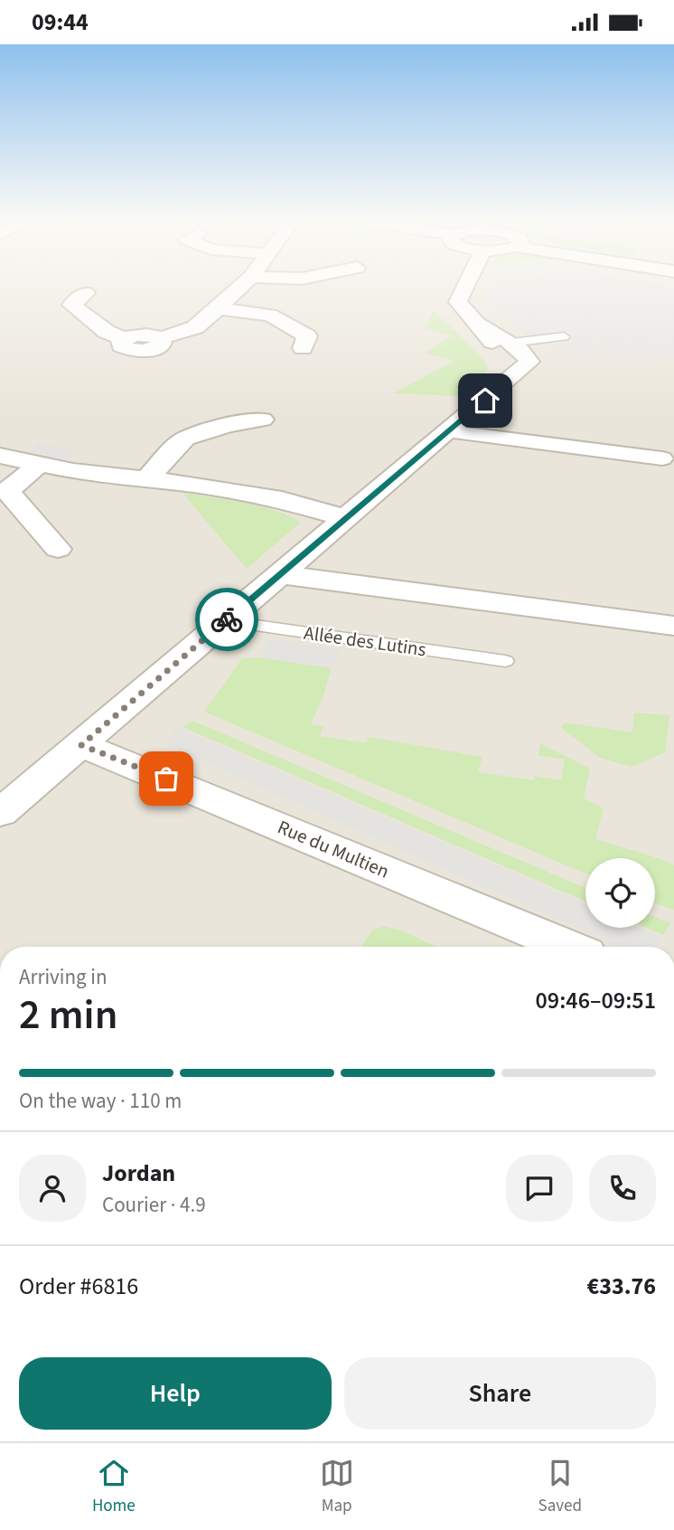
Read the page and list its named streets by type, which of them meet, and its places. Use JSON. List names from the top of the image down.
{
  "streets": {
    "street": ["Rue du Multien"],
    "lane": ["Allée des Lutins"]
  },
  "page": {
    "status": "09:44",
    "heading": ["2 min", "Arriving in", "09:46–09:51"],
    "panel": [
      "Jordan",
      "Courier · 4.9",
      "Order #6816",
      "€33.76"
    ],
    "bar": "On the way · 110 m",
    "buttons": ["Help", "Share"],
    "tabs": ["Home", "Map", "Saved"]
  }
}
